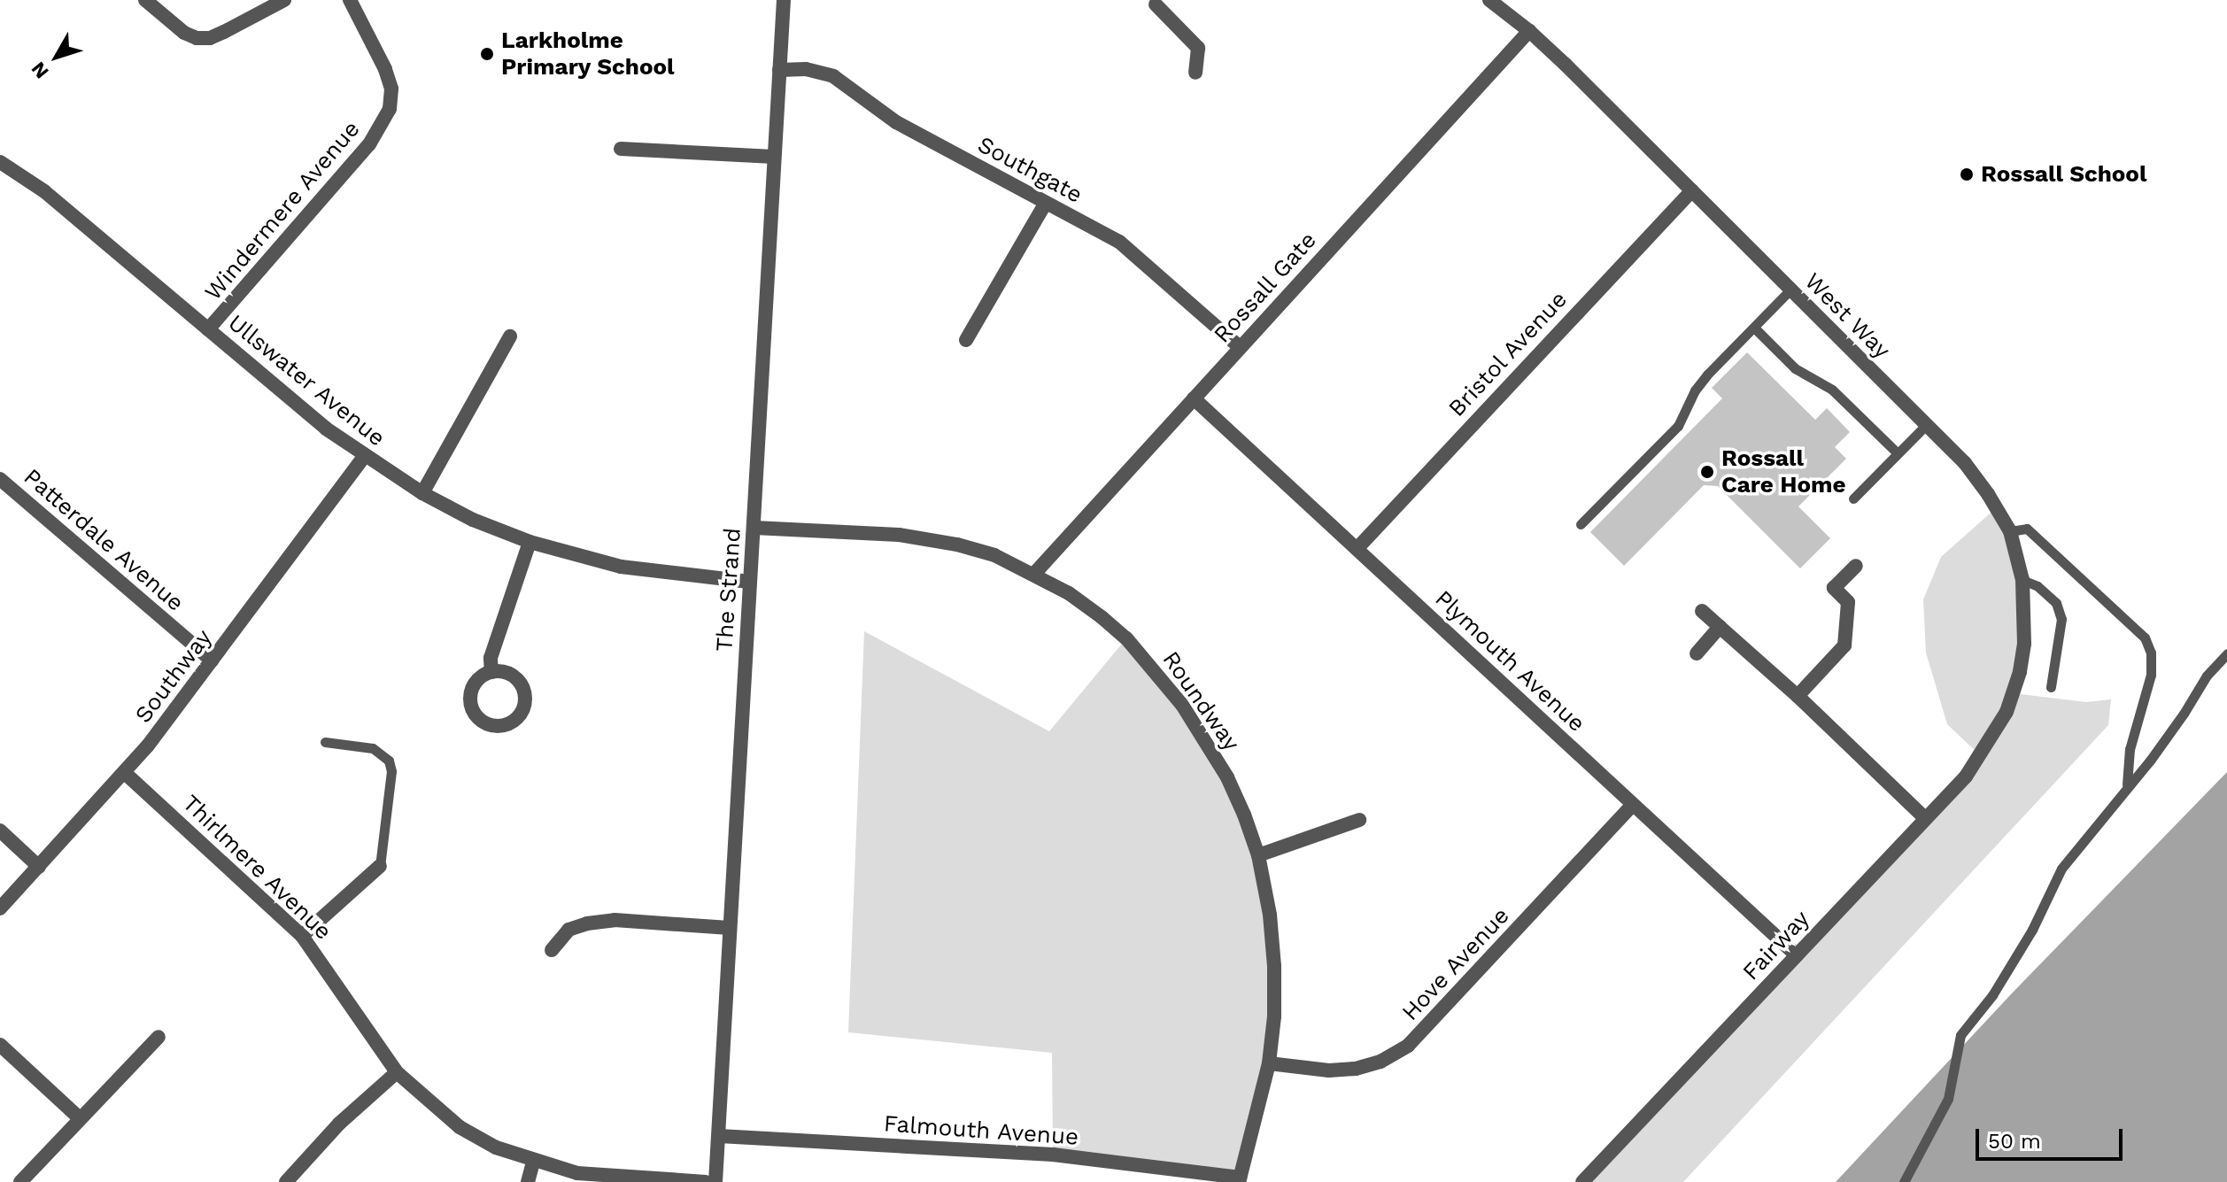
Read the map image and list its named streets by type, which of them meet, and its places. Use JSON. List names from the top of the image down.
{
  "streets": {
    "street": [
      "Southgate",
      "Windermere Avenue",
      "Rossall Gate",
      "West Way",
      "Bristol Avenue",
      "Ullswater Avenue",
      "Patterdale Avenue",
      "The Strand",
      "Plymouth Avenue",
      "Southway",
      "Roundway",
      "Thirlmere Avenue",
      "Fairway",
      "Hove Avenue",
      "Falmouth Avenue"
    ]
  },
  "crossings": [
    ["Southgate", "Rossall Gate"],
    ["Southgate", "The Strand"],
    ["Windermere Avenue", "Ullswater Avenue"],
    ["Rossall Gate", "West Way"],
    ["Rossall Gate", "Plymouth Avenue"],
    ["Rossall Gate", "Roundway"],
    ["West Way", "Bristol Avenue"],
    ["West Way", "Fairway"],
    ["Bristol Avenue", "Plymouth Avenue"],
    ["Ullswater Avenue", "The Strand"],
    ["Ullswater Avenue", "Southway"],
    ["Patterdale Avenue", "Southway"],
    ["The Strand", "Roundway"],
    ["The Strand", "Falmouth Avenue"],
    ["Plymouth Avenue", "Fairway"],
    ["Plymouth Avenue", "Hove Avenue"],
    ["Southway", "Thirlmere Avenue"],
    ["Roundway", "Hove Avenue"],
    ["Roundway", "Falmouth Avenue"]
  ],
  "places": ["Larkholme Primary School", "Rossall School", "Rossall Care Home"],
  "scale_bar": "50 m",
  "north": "bottom left"
}
